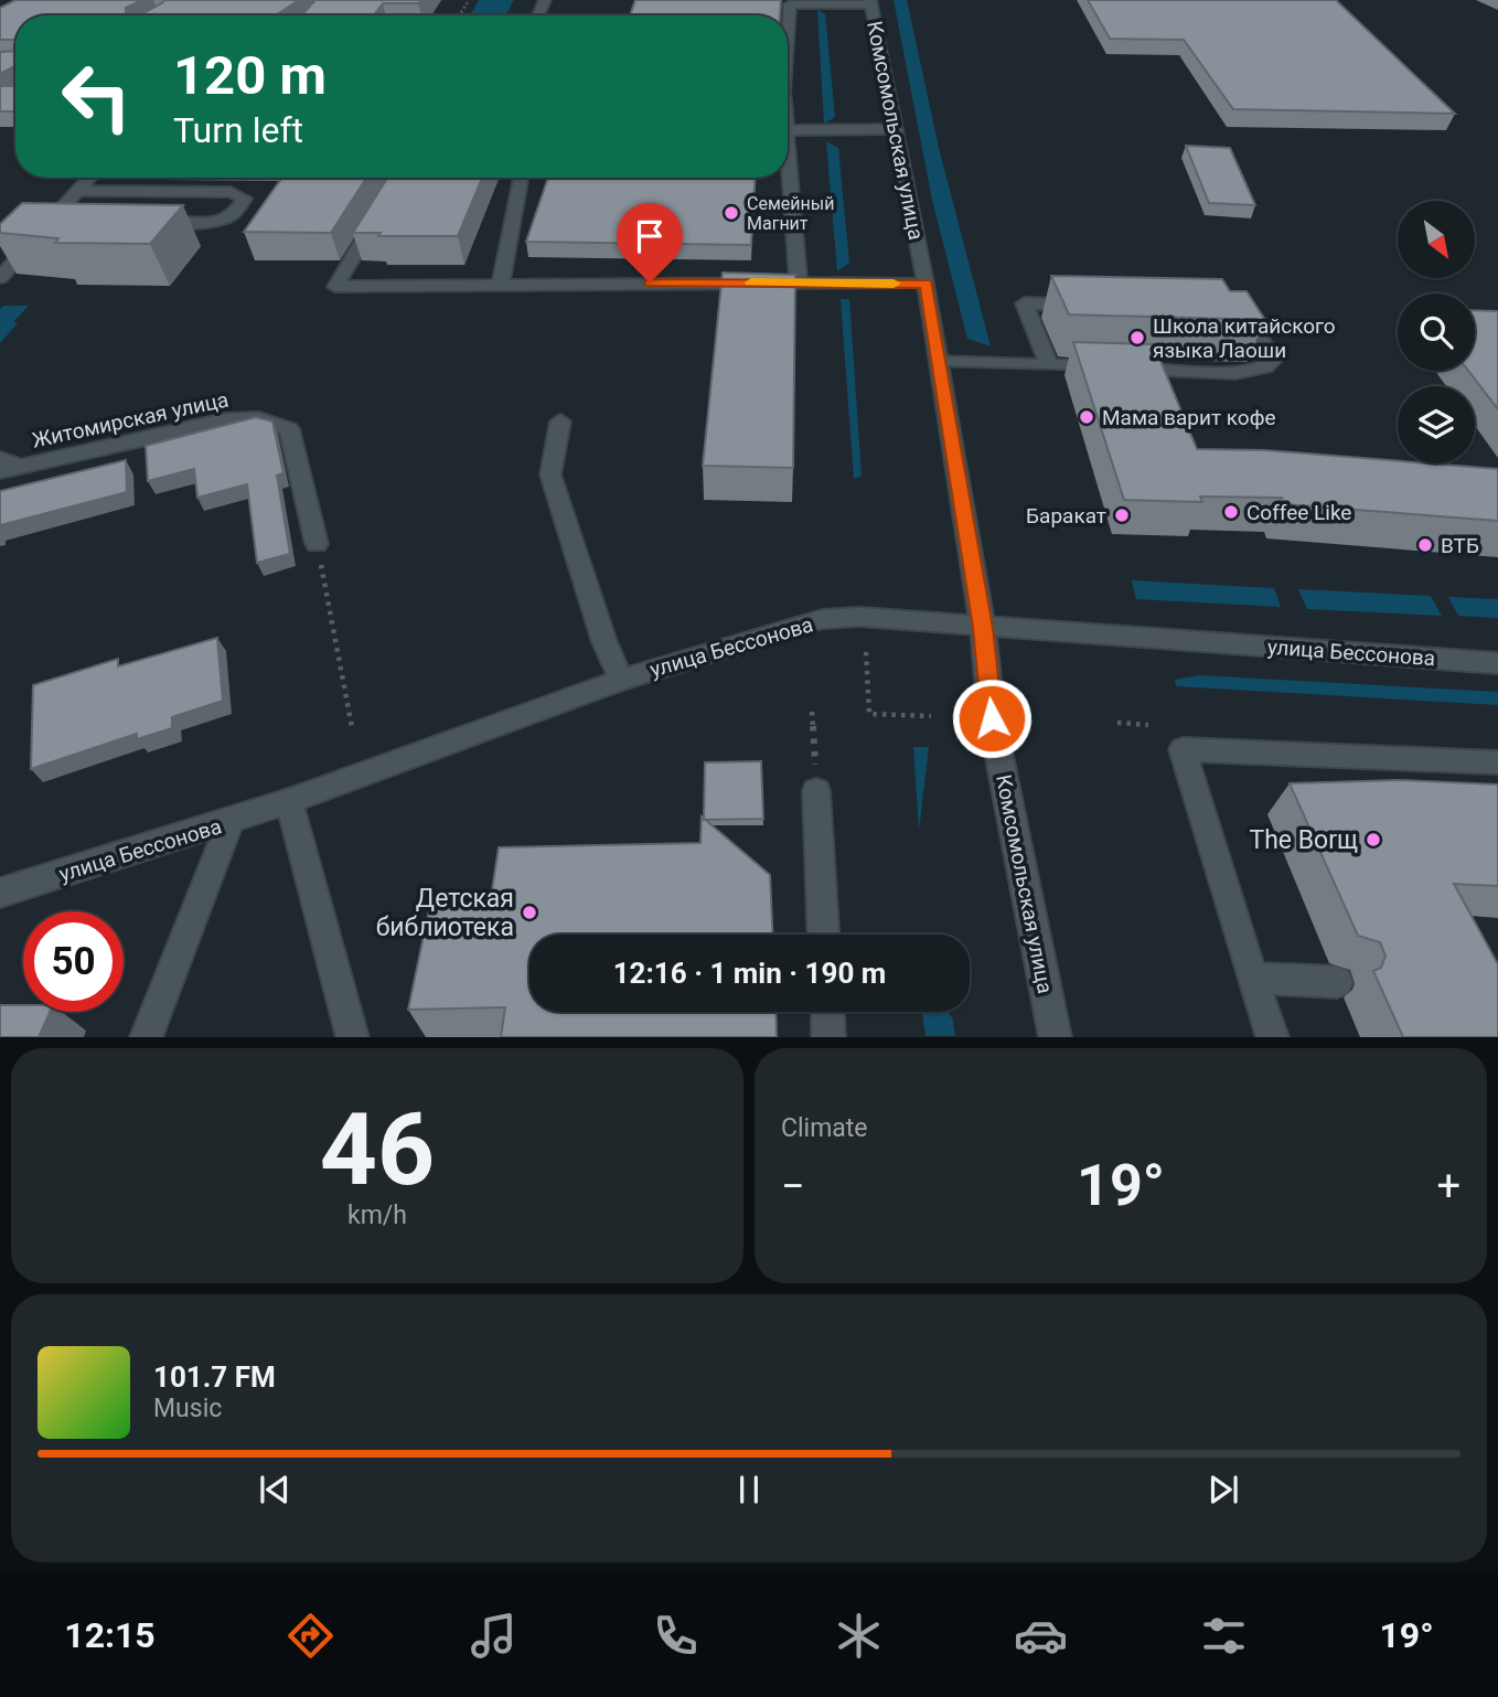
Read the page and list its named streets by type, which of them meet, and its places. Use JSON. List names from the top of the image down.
{
  "streets": {
    "main road": ["Комсомольская улица", "Житомирская улица", "улица Бессонова"]
  },
  "crossings": [
    ["Комсомольская улица", "улица Бессонова"]
  ],
  "places": [
    "Семейный Магнит",
    "Школа китайского языка Лаоши",
    "Мама варит кофе",
    "Coffee Like",
    "Баракат",
    "ВТБ",
    "The Borщ",
    "Детская библиотека"
  ],
  "north": "bottom right",
  "page": {
    "turn": ["120 m", "Turn left"],
    "limit": "50",
    "trip": "12:16 · 1 min · 190 m",
    "tile": [
      ["46", "km/h"],
      "Climate"
    ],
    "heat": ["−", "19°", "+"],
    "song": ["101.7 FM", "Music"],
    "tabs": ["12:15", "19°"]
  }
}
